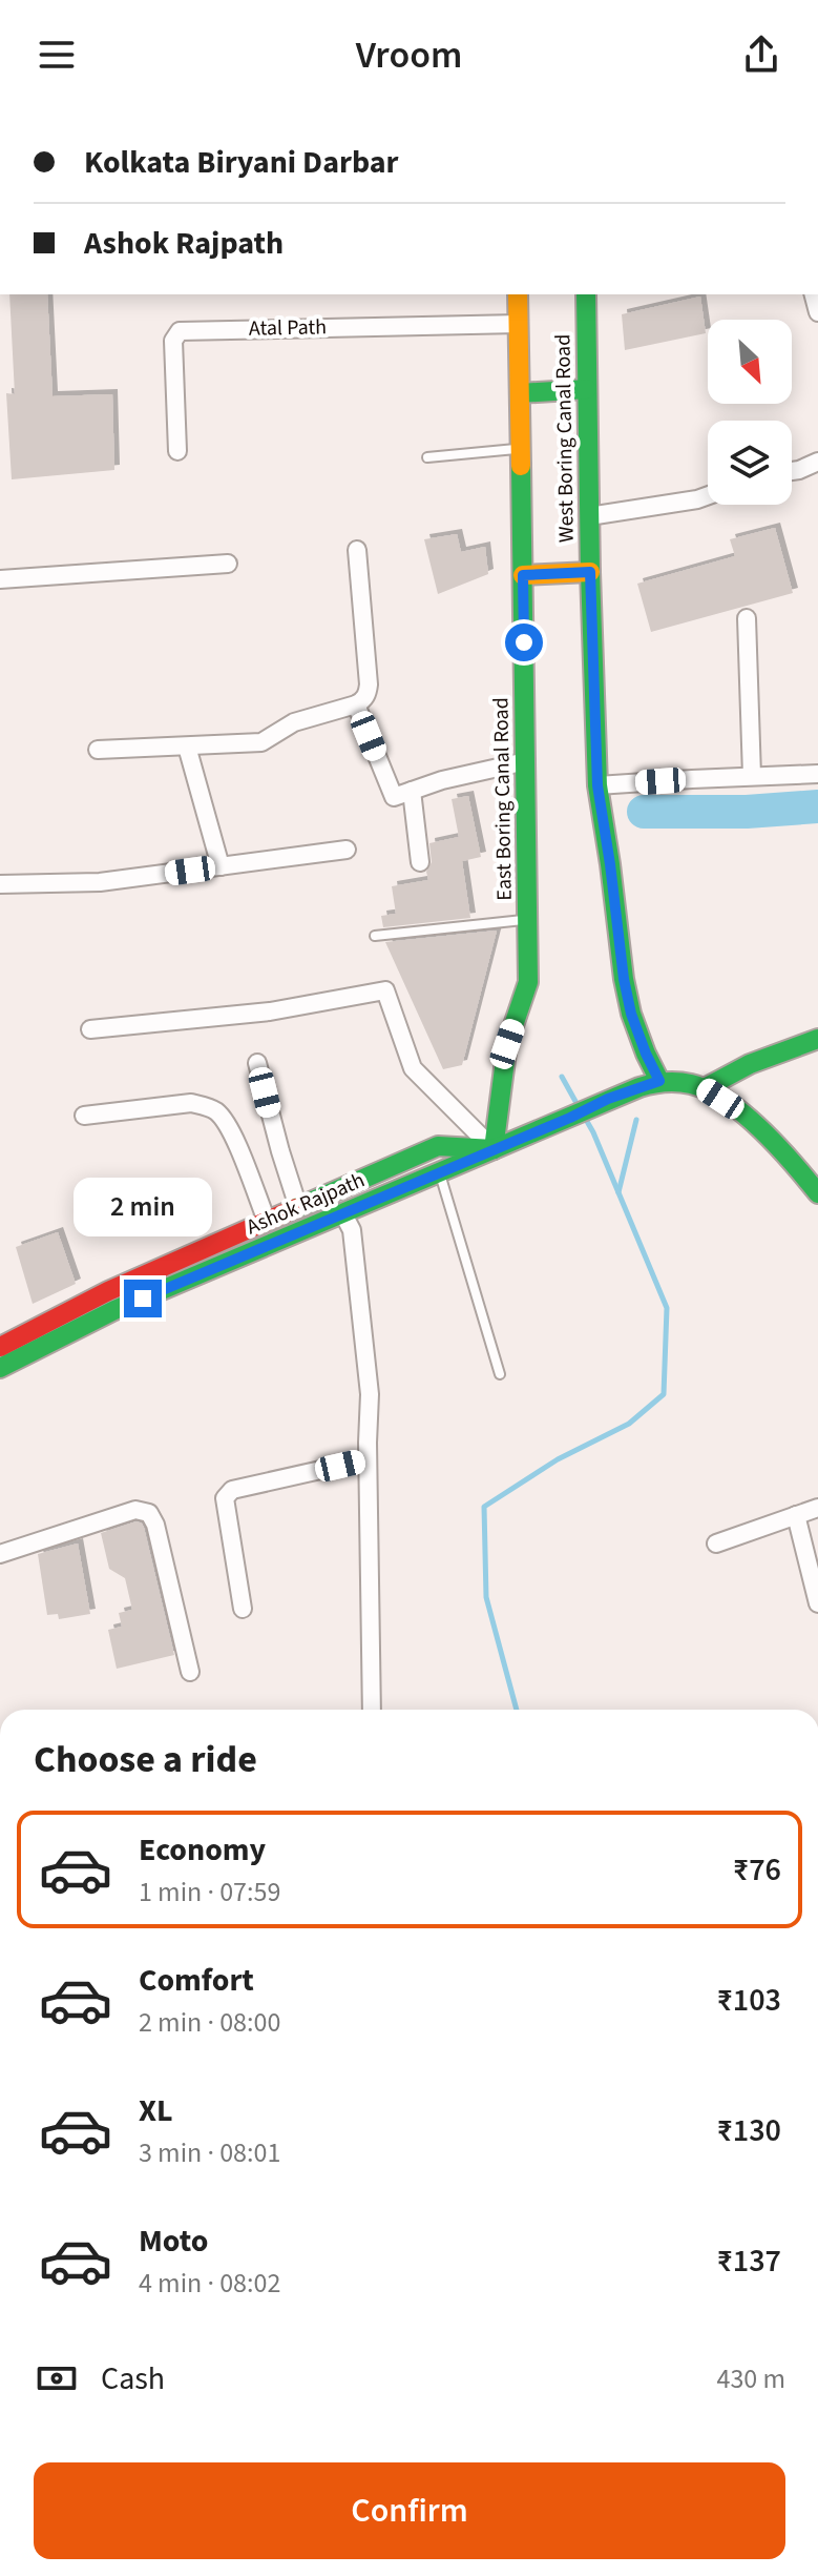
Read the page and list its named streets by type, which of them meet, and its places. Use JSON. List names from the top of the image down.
{
  "streets": {
    "main road": ["West Boring Canal Road", "East Boring Canal Road", "Ashok Rajpath"],
    "street": ["Atal Path"]
  },
  "crossings": [
    ["Atal Path", "East Boring Canal Road"],
    ["West Boring Canal Road", "Ashok Rajpath"],
    ["East Boring Canal Road", "Ashok Rajpath"]
  ],
  "north": "bottom right",
  "page": {
    "header": "Vroom",
    "banner": ["Kolkata Biryani Darbar", "Ashok Rajpath"],
    "bubble": "2 min",
    "heading": "Choose a ride",
    "list": [
      {
        "name": "Economy",
        "note": "1 min · 07:59",
        "value": "₹76"
      },
      {
        "name": "Comfort",
        "note": "2 min · 08:00",
        "value": "₹103"
      },
      {
        "name": "XL",
        "note": "3 min · 08:01",
        "value": "₹130"
      },
      {
        "name": "Moto",
        "note": "4 min · 08:02",
        "value": "₹137"
      }
    ],
    "pay": ["Cash", "430 m"],
    "buttons": "Confirm"
  }
}
